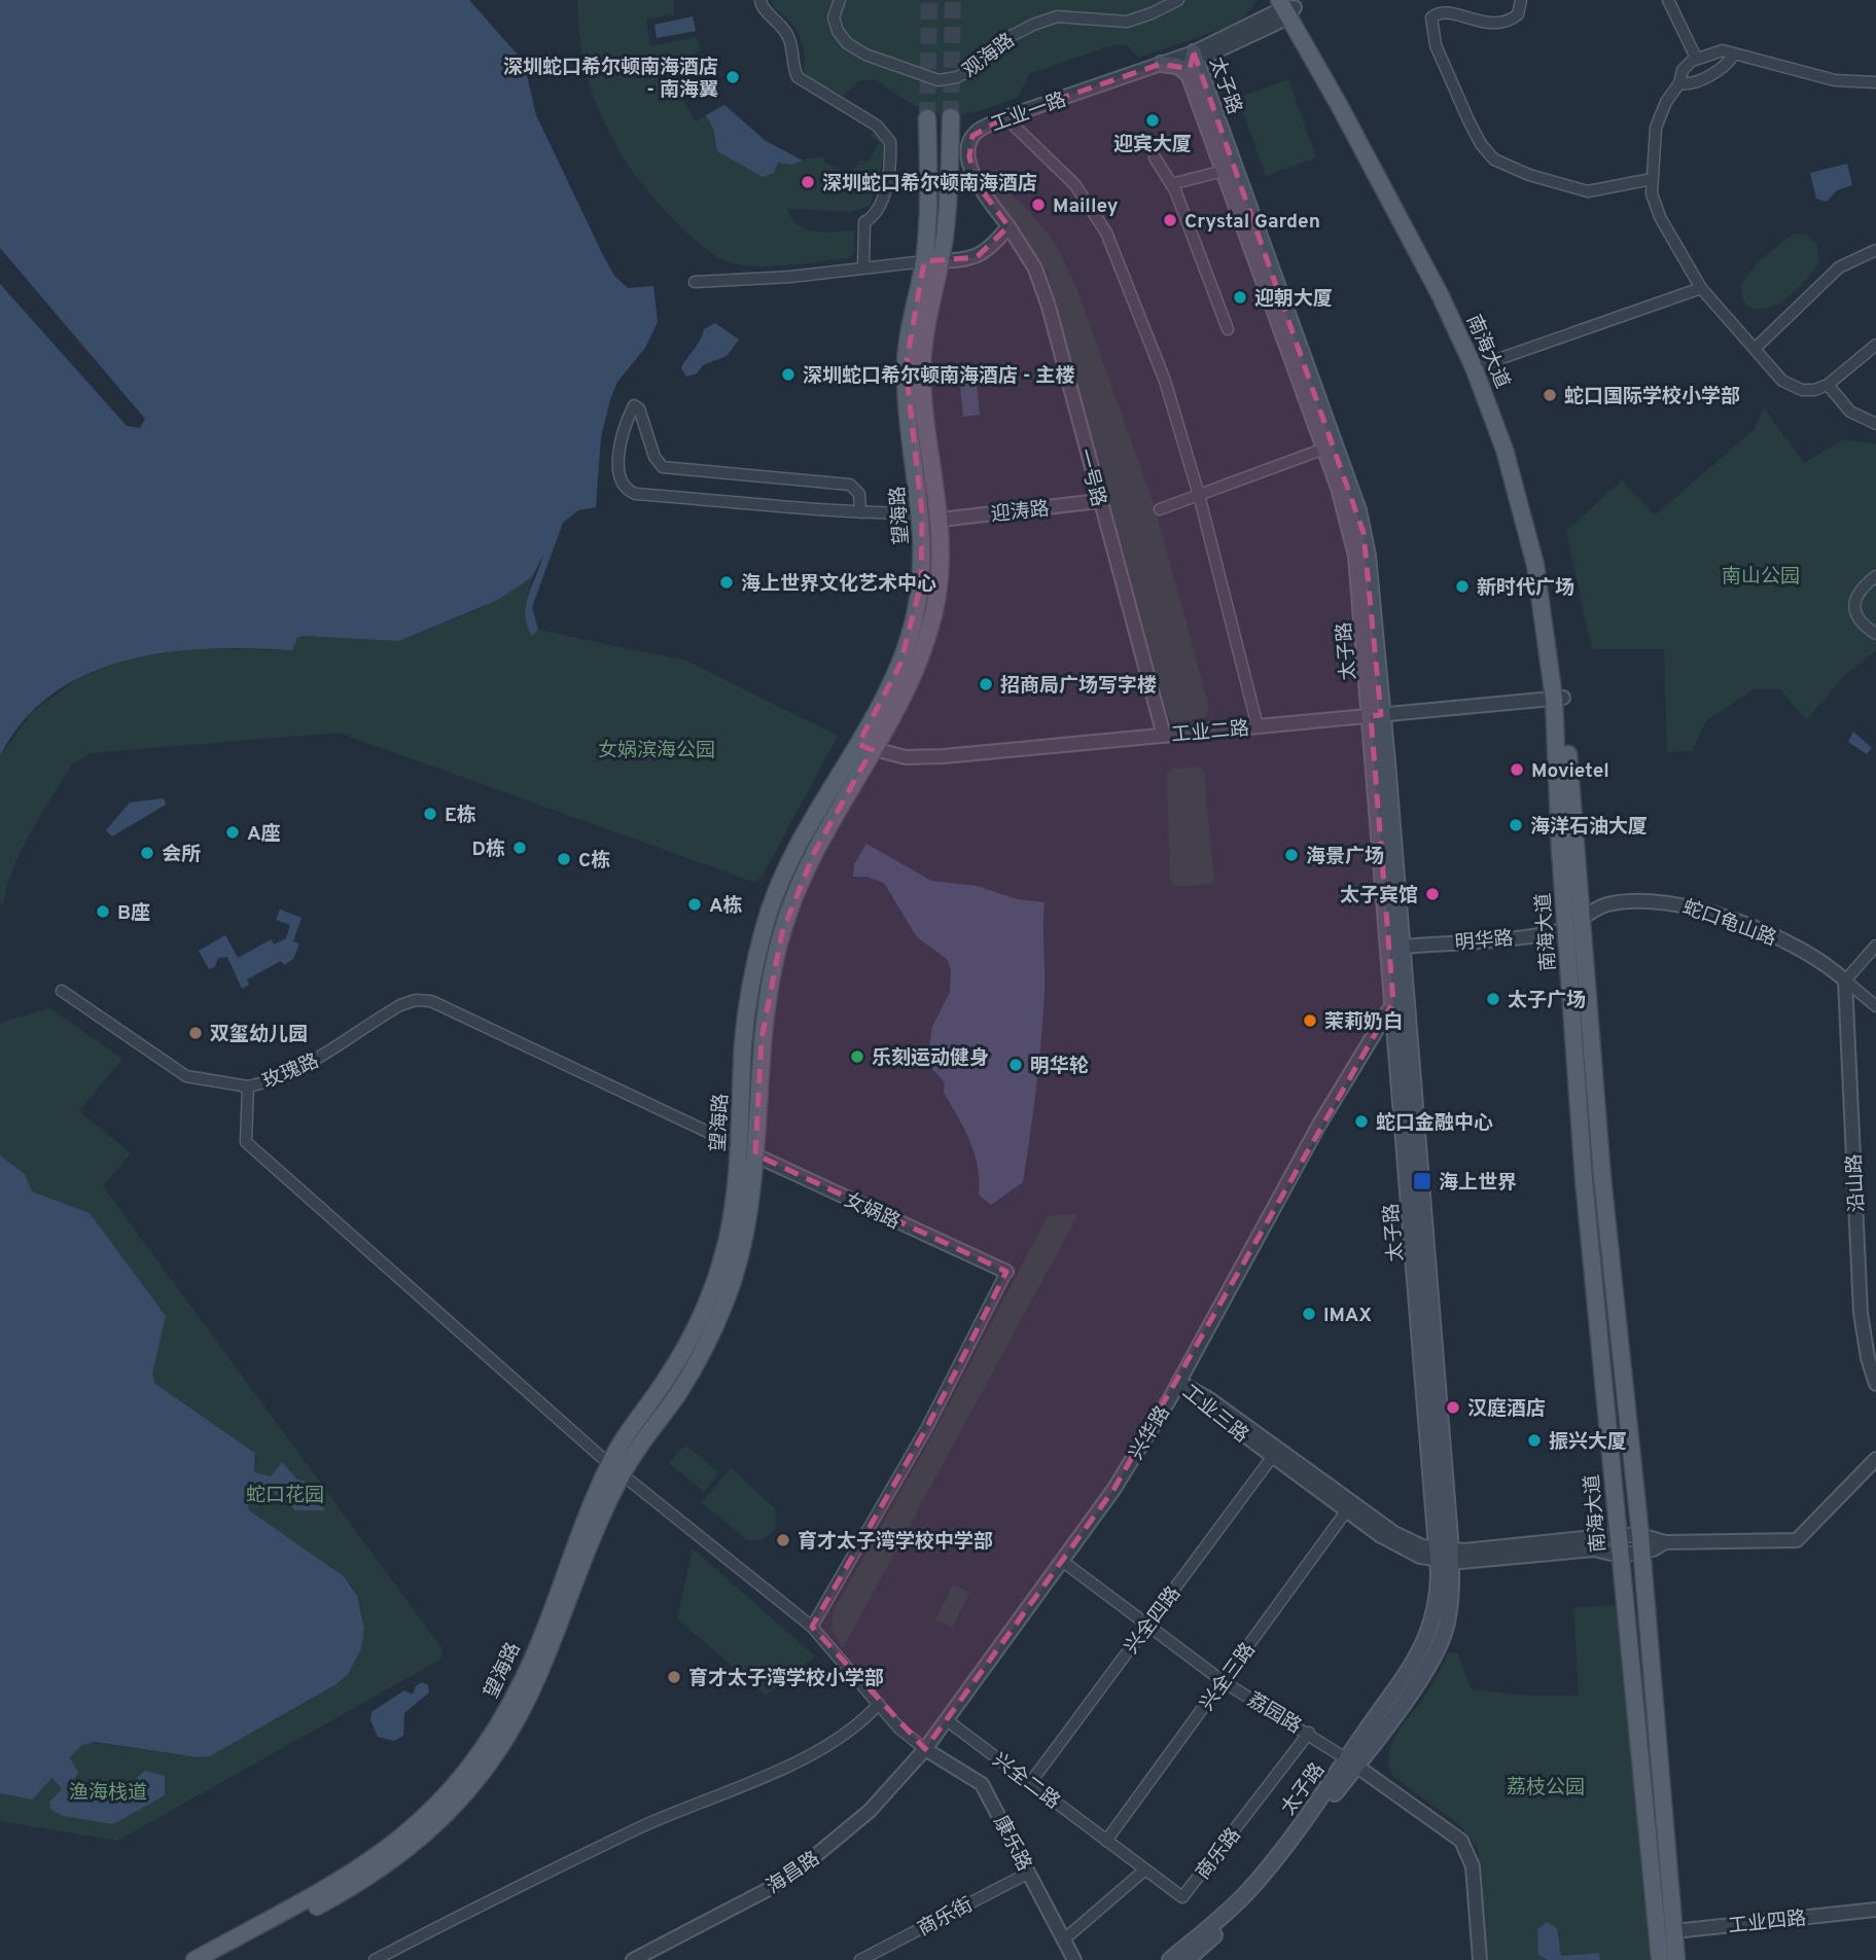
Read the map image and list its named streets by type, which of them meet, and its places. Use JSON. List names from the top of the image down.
{
  "streets": {
    "main road": ["太子路", "南海大道", "望海路"],
    "street": [
      "观海路",
      "工业一路",
      "一号路",
      "迎涛路",
      "工业二路",
      "蛇口龟山路",
      "明华路",
      "玫瑰路",
      "沿山路",
      "女娲路",
      "工业三路",
      "兴华路",
      "兴全四路",
      "兴全三路",
      "荔园路",
      "兴全二路",
      "康乐路",
      "商乐路",
      "海昌路",
      "商乐街",
      "工业四路"
    ]
  },
  "crossings": [
    ["太子路", "工业二路"],
    ["太子路", "明华路"],
    ["太子路", "工业三路"],
    ["太子路", "兴华路"],
    ["太子路", "荔园路"],
    ["工业一路", "南海大道"],
    ["工业一路", "一号路"],
    ["南海大道", "工业二路"],
    ["南海大道", "蛇口龟山路"],
    ["南海大道", "明华路"],
    ["南海大道", "工业三路"],
    ["南海大道", "工业四路"],
    ["一号路", "迎涛路"],
    ["一号路", "工业二路"],
    ["迎涛路", "望海路"],
    ["望海路", "工业二路"],
    ["望海路", "玫瑰路"],
    ["望海路", "女娲路"],
    ["蛇口龟山路", "明华路"],
    ["蛇口龟山路", "沿山路"],
    ["玫瑰路", "女娲路"],
    ["工业三路", "兴华路"],
    ["工业三路", "兴全四路"],
    ["工业三路", "兴全三路"],
    ["兴华路", "荔园路"],
    ["兴华路", "兴全二路"],
    ["兴华路", "康乐路"],
    ["兴华路", "海昌路"],
    ["兴全四路", "荔园路"],
    ["兴全四路", "兴全二路"],
    ["兴全三路", "荔园路"],
    ["兴全三路", "兴全二路"],
    ["兴全三路", "商乐路"],
    ["荔园路", "商乐路"],
    ["兴全二路", "商乐路"],
    ["康乐路", "海昌路"],
    ["康乐路", "商乐街"]
  ],
  "parks": [
    "南山公园",
    "女娲滨海公园",
    "蛇口花园",
    "荔枝公园",
    "渔海栈道"
  ],
  "places": {
    "other": [
      "深圳蛇口希尔顿南海酒店 - 南海翼",
      "迎宾大厦",
      "深圳蛇口希尔顿南海酒店",
      "Mailley",
      "Crystal Garden",
      "迎朝大厦",
      "深圳蛇口希尔顿南海酒店 - 主楼",
      "蛇口国际学校小学部",
      "海上世界文化艺术中心",
      "新时代广场",
      "招商局广场写字楼",
      "Movietel",
      "E栋",
      "海洋石油大厦",
      "A座",
      "D栋",
      "会所",
      "海景广场",
      "C栋",
      "太子宾馆",
      "A栋",
      "B座",
      "太子广场",
      "茉莉奶白",
      "双玺幼儿园",
      "乐刻·运动健身",
      "明华轮",
      "蛇口金融中心",
      "IMAX",
      "汉庭酒店",
      "振兴大厦",
      "育才太子湾学校中学部",
      "育才太子湾学校小学部"
    ],
    "transit": ["海上世界"]
  }
}
